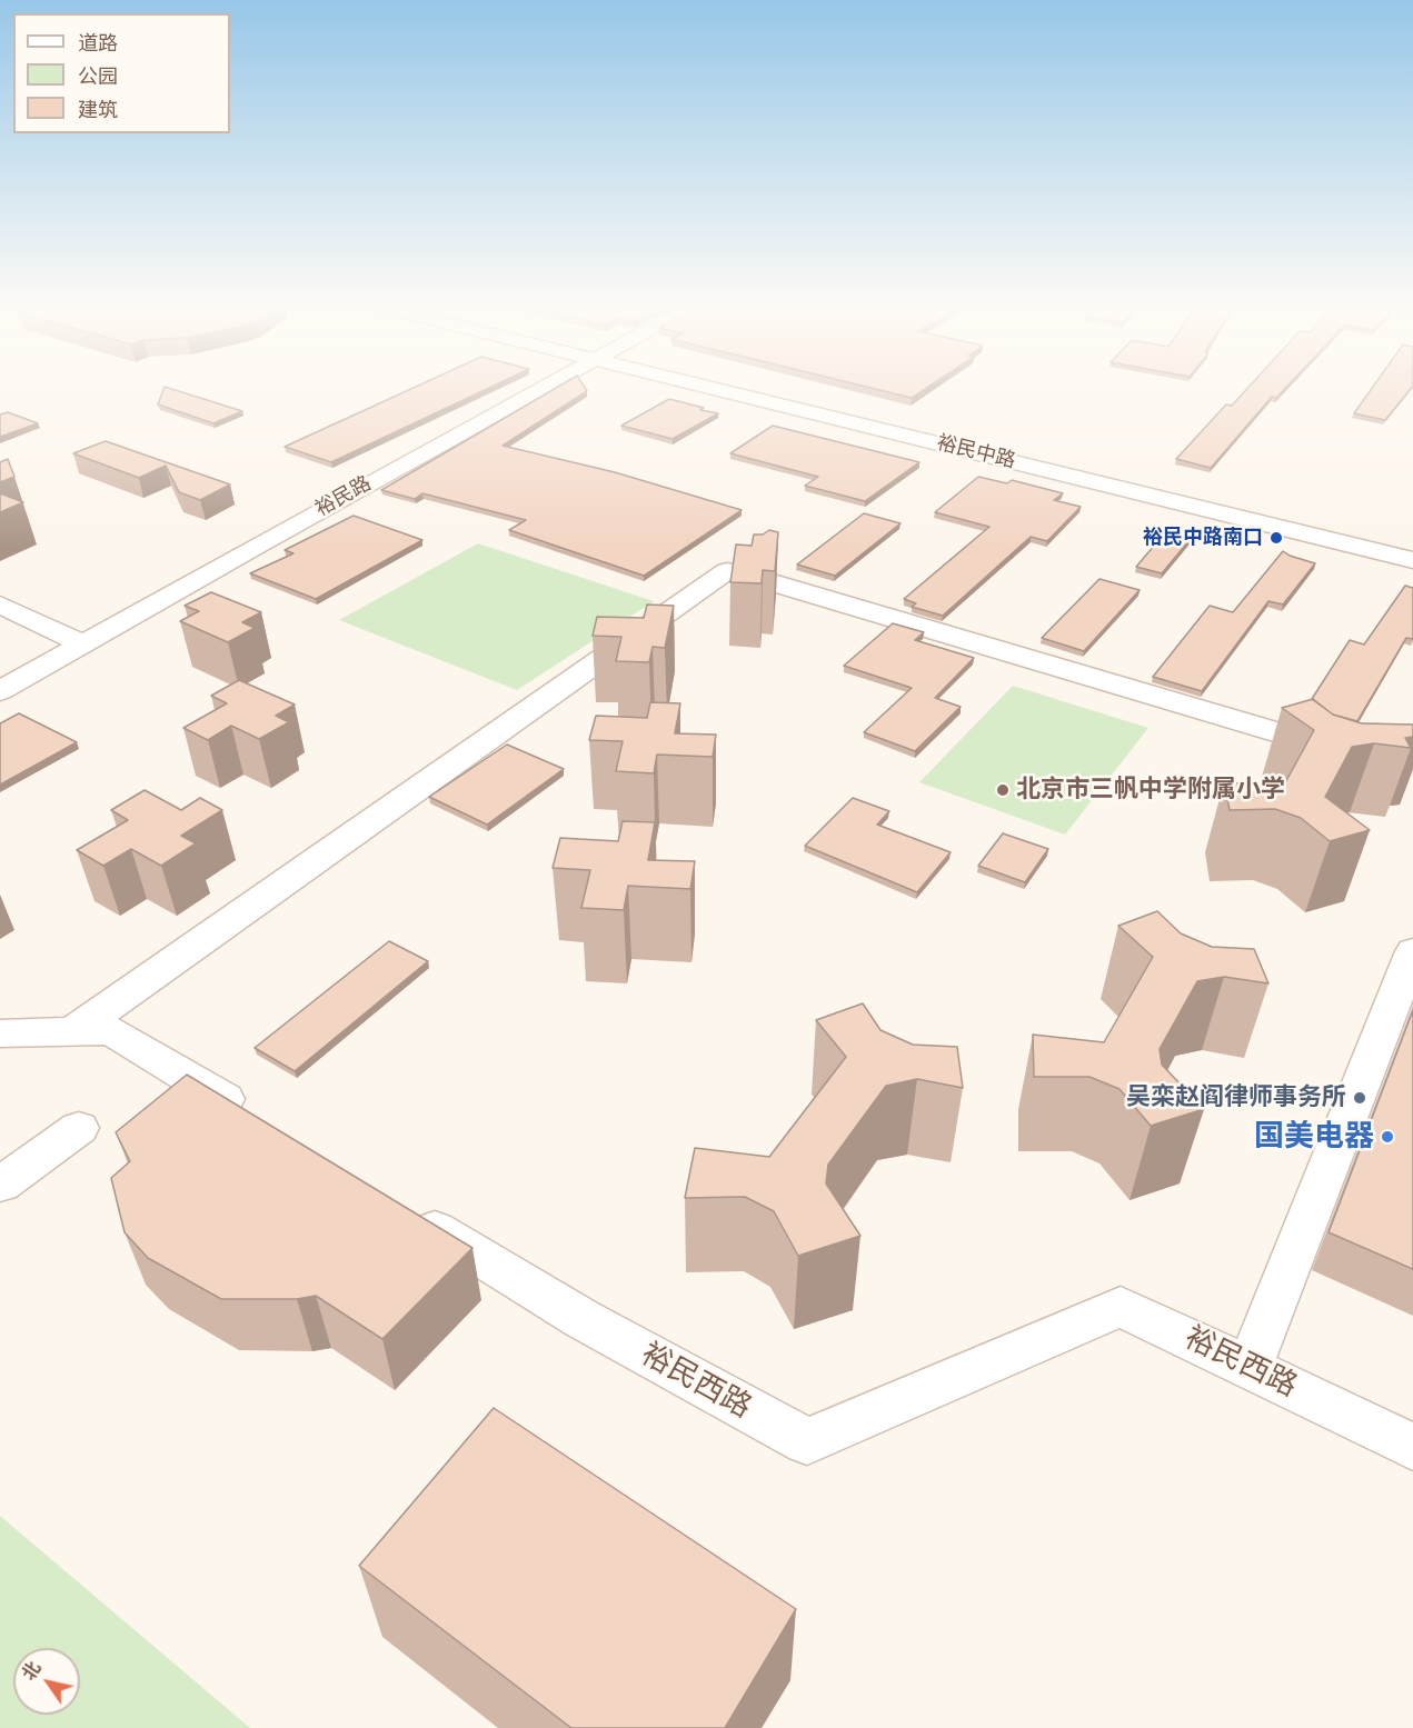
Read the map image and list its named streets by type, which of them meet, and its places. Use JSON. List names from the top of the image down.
{
  "streets": {
    "street": ["裕民中路", "裕民路", "裕民西路"]
  },
  "places": [
    "裕民中路南口",
    "北京市三帆中学附属小学",
    "吴栾赵阎律师事务所",
    "国美电器"
  ],
  "legend": ["道路", "公园", "建筑"],
  "north": "top left"
}
